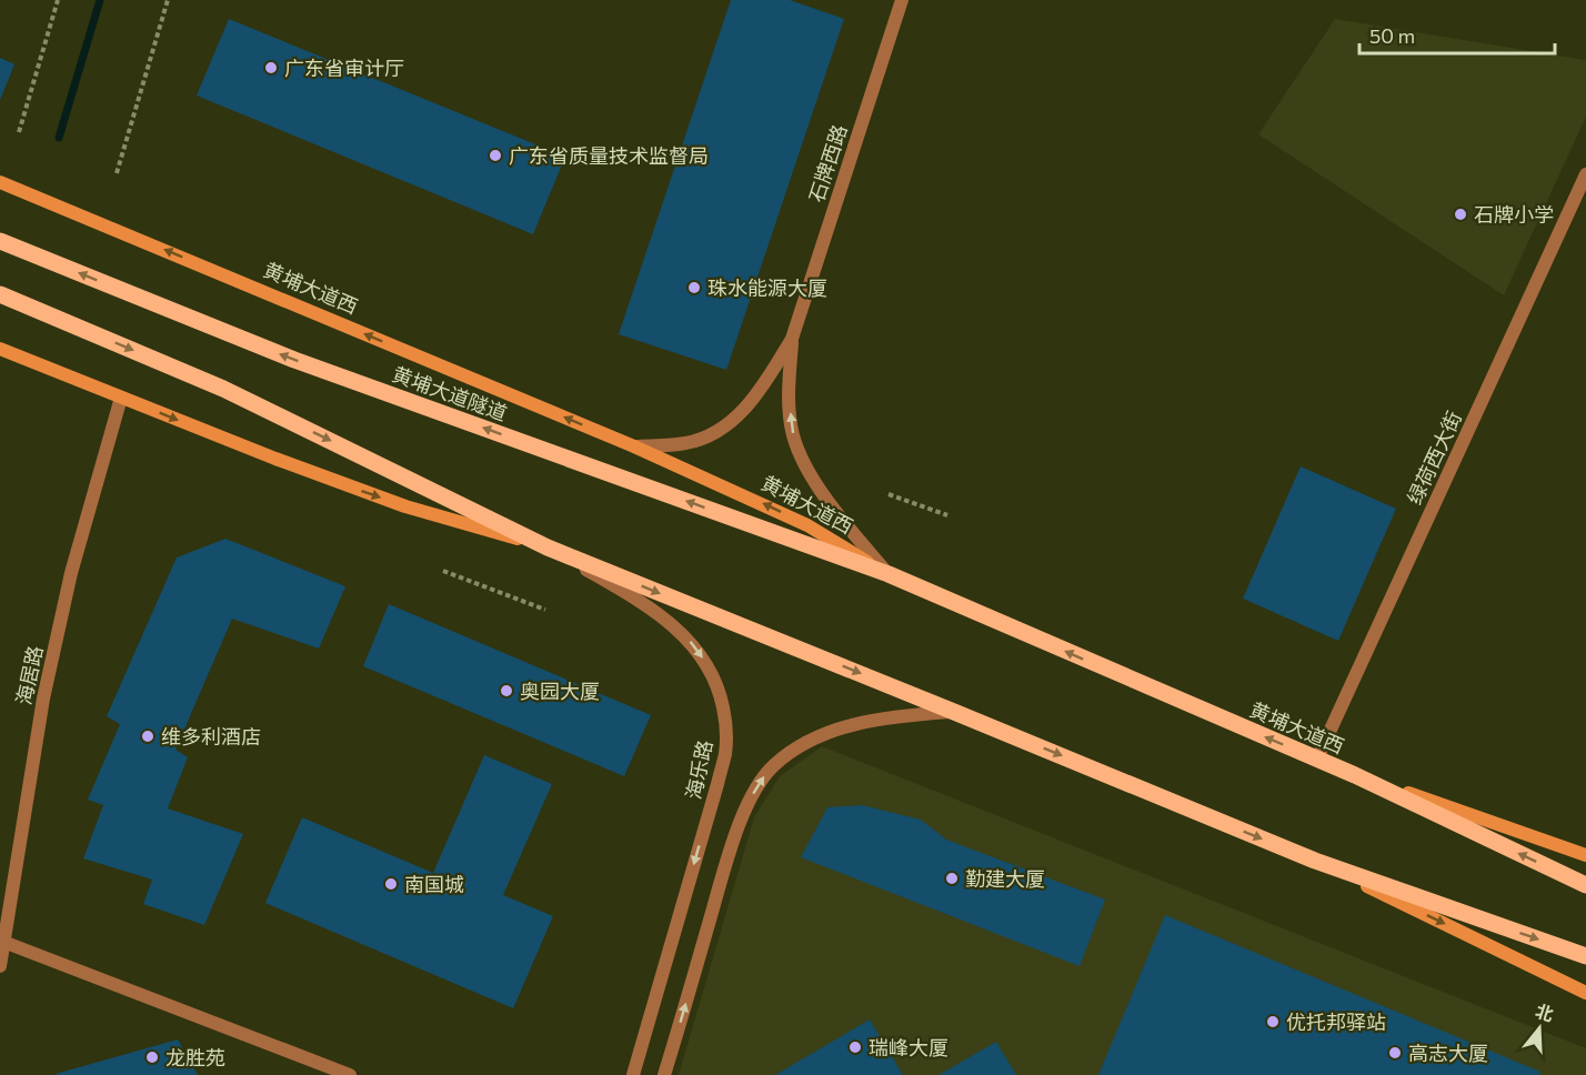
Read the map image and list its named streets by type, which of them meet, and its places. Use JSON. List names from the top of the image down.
{
  "streets": {
    "main road": ["黄埔大道西", "黄埔大道隧道"],
    "street": [
      "石牌西路",
      "绿荷西大街",
      "海居路",
      "海乐路"
    ]
  },
  "crossings": [
    ["黄埔大道西", "黄埔大道隧道"],
    ["黄埔大道西", "绿荷西大街"]
  ],
  "one_way": ["海乐路"],
  "places": [
    "广东省审计厅",
    "广东省质量技术监督局",
    "石牌小学",
    "珠水能源大厦",
    "奥园大厦",
    "维多利酒店",
    "勤建大厦",
    "南国城",
    "优托邦驿站",
    "瑞峰大厦",
    "高志大厦",
    "龙胜苑"
  ],
  "scale_bar": "50 m",
  "north": "top"
}
